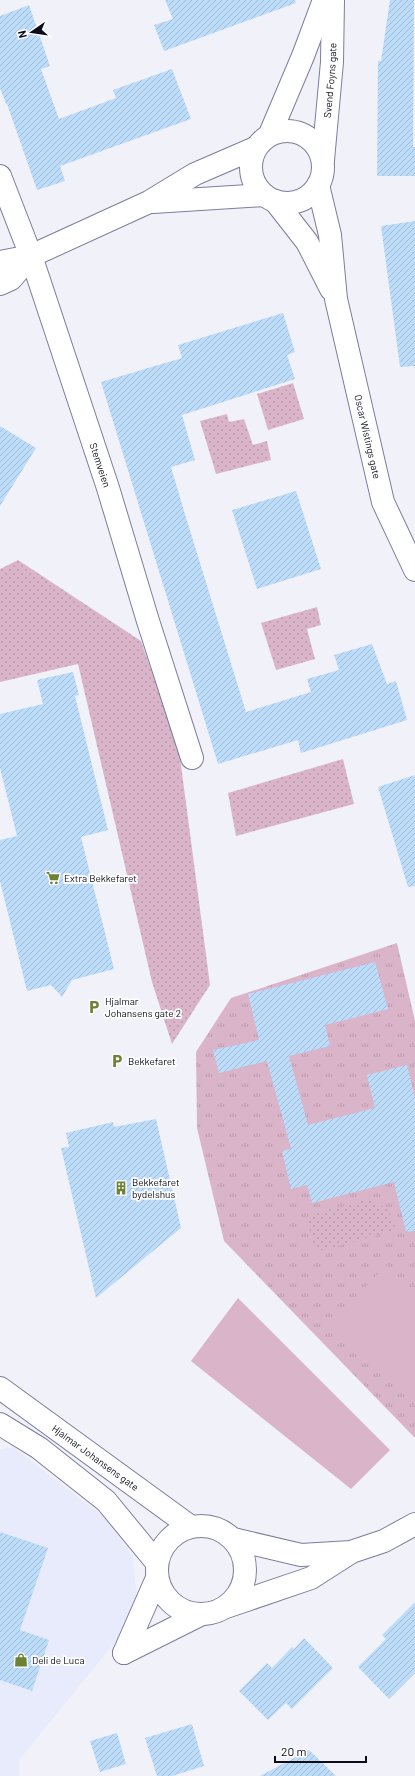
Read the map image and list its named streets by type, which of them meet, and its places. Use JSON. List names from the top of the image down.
{
  "streets": {
    "street": [
      "Svend Foyns gate",
      "Oscar Wistings gate",
      "Stemveien",
      "Hjalmar Johansens gate"
    ]
  },
  "crossings": [
    ["Svend Foyns gate", "Oscar Wistings gate"]
  ],
  "places": {
    "supermarket": ["Extra Bekkefaret"],
    "parking": ["Hjalmar Johansens gate 2", "Bekkefaret"],
    "building": ["Bekkefaret bydelshus"],
    "shop": ["Deli de Luca"]
  },
  "scale_bar": "20 m",
  "north": "left"
}
